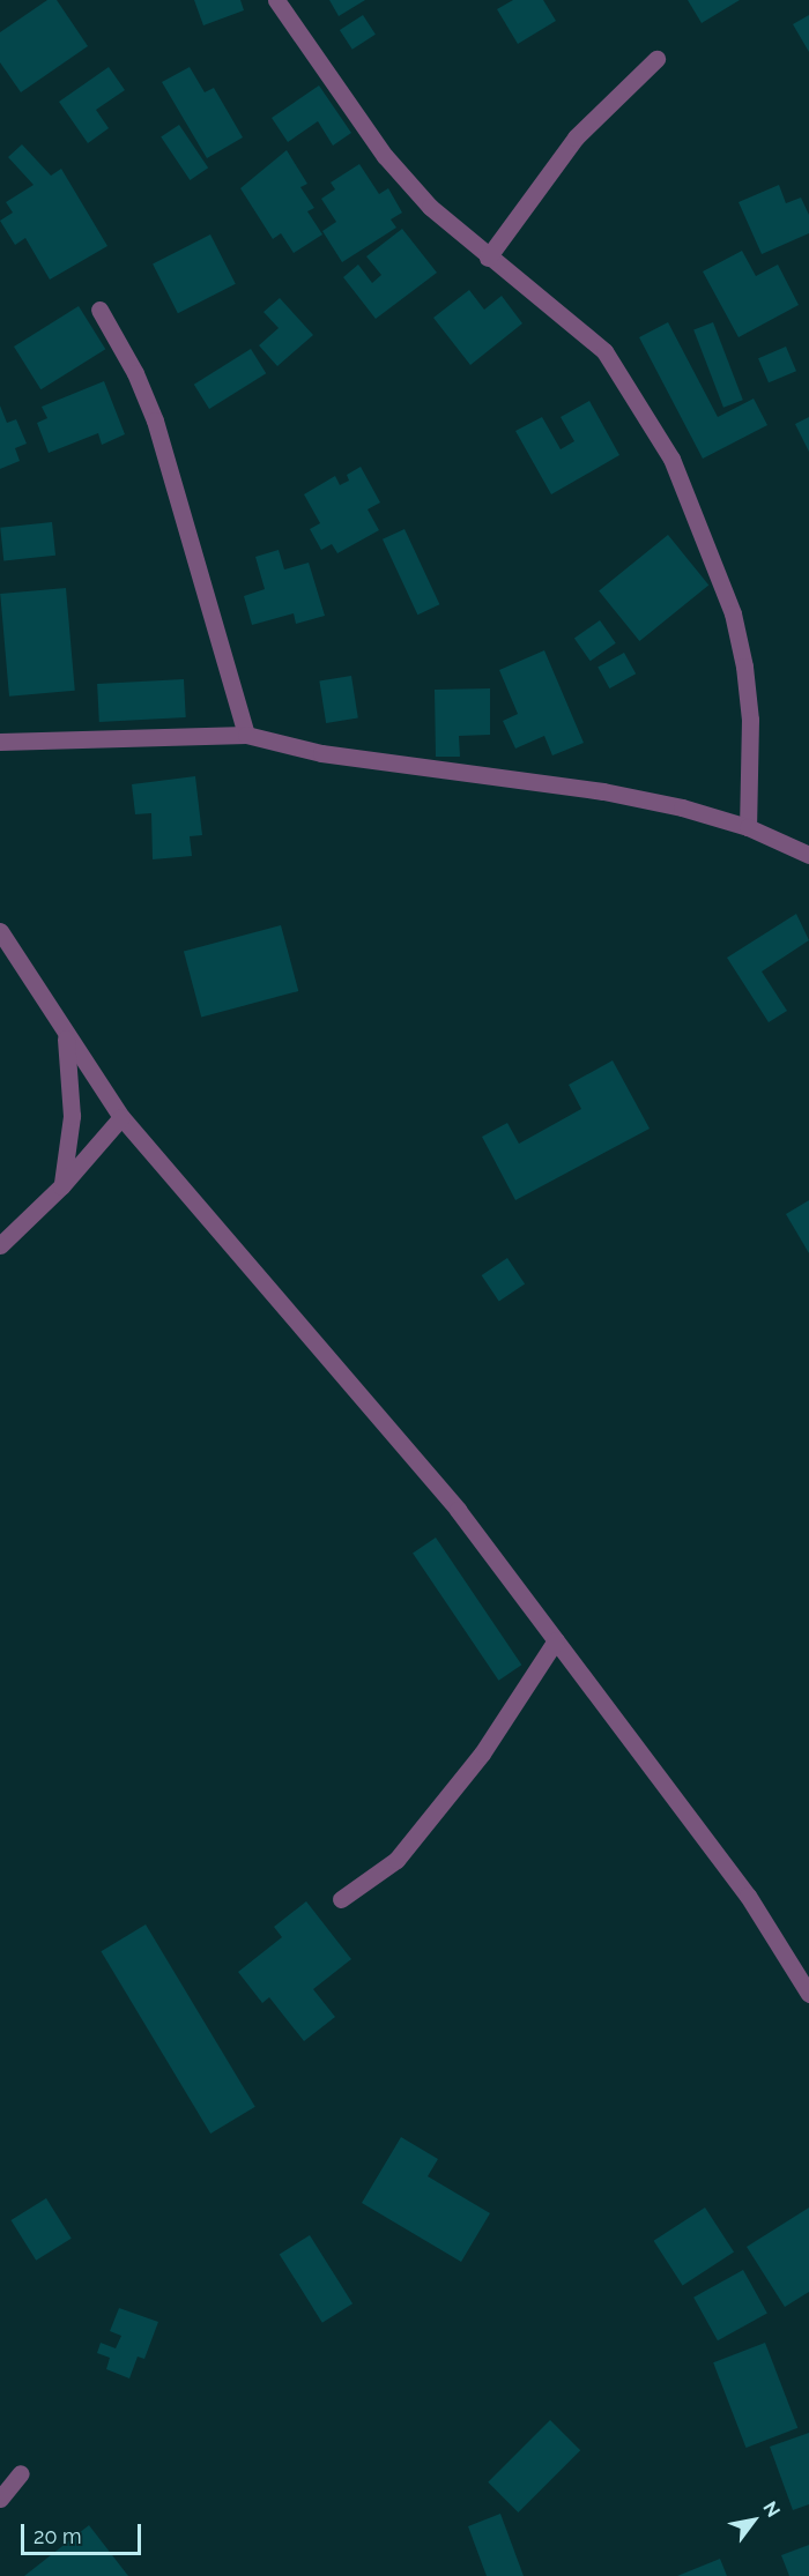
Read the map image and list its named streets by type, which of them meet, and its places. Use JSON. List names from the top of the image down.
{
  "scale_bar": "20 m",
  "north": "top right"
}
